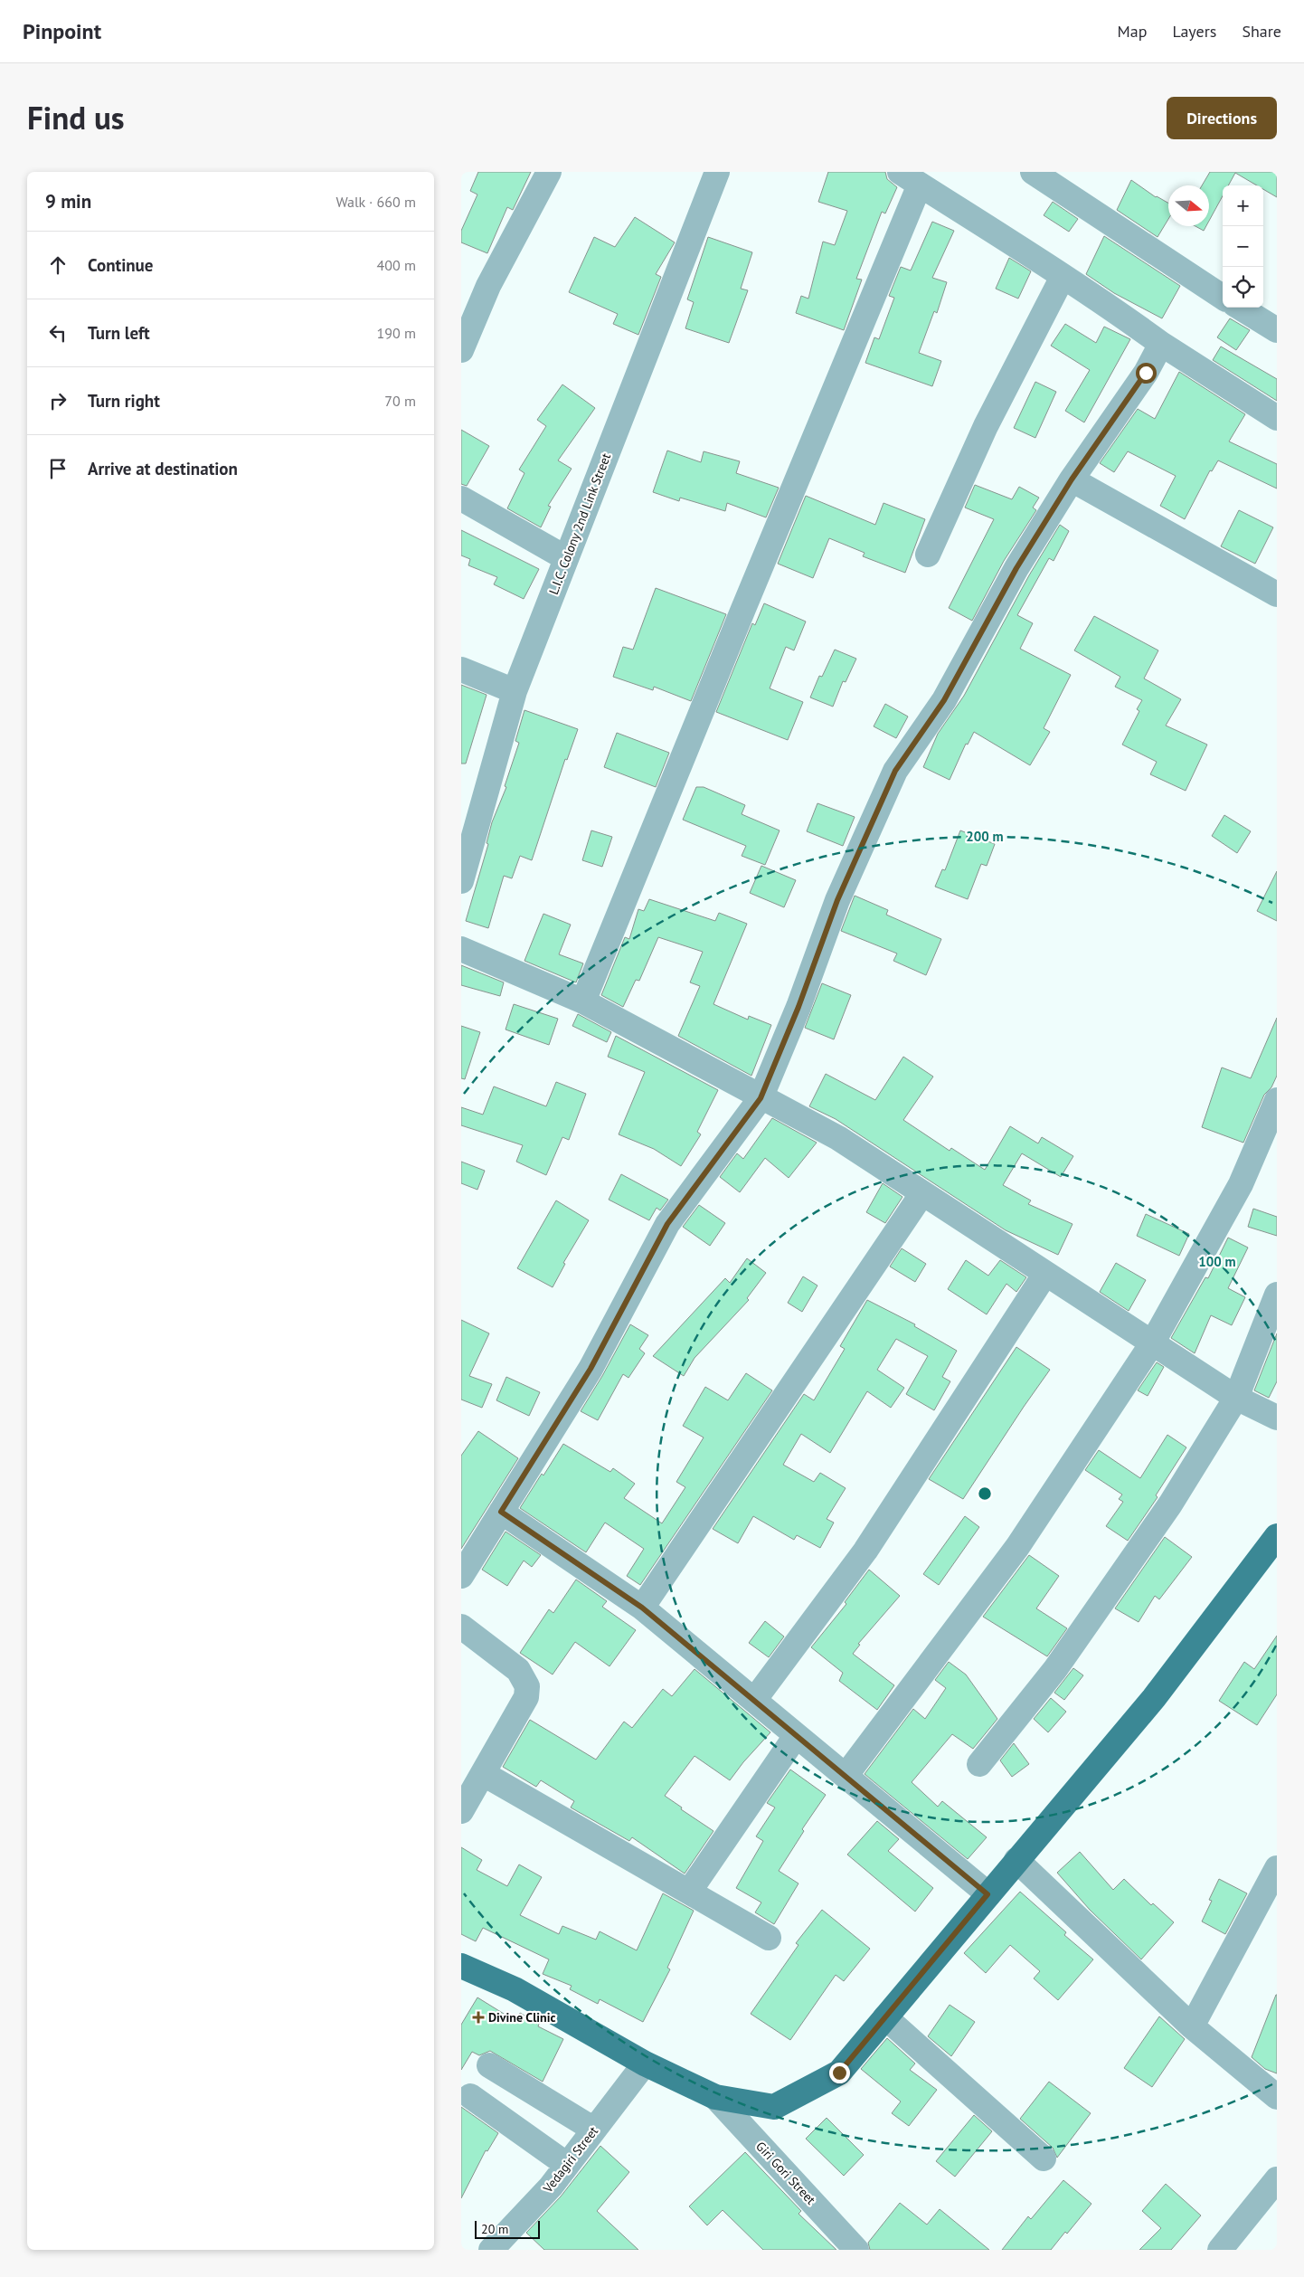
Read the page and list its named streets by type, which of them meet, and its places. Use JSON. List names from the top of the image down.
{
  "streets": {
    "street": ["L.I.C. Colony 2nd Link Street", "Vedagiri Street", "Giri Gori Street"]
  },
  "places": {
    "health": ["Divine Clinic"]
  },
  "scale_bar": "20 m",
  "north": "right",
  "page": {
    "header": "Pinpoint",
    "nav": ["Map", "Layers", "Share"],
    "title": "Find us",
    "buttons": "Directions",
    "heading": ["9 min", "Walk · 660 m"],
    "map_buttons": ["+", "−"],
    "list": [
      ["Continue", "400 m"],
      ["Turn left", "190 m"],
      ["Turn right", "70 m"],
      "Arrive at destination"
    ],
    "scale": "20 m"
  },
  "rings": ["200 m", "100 m"]
}
